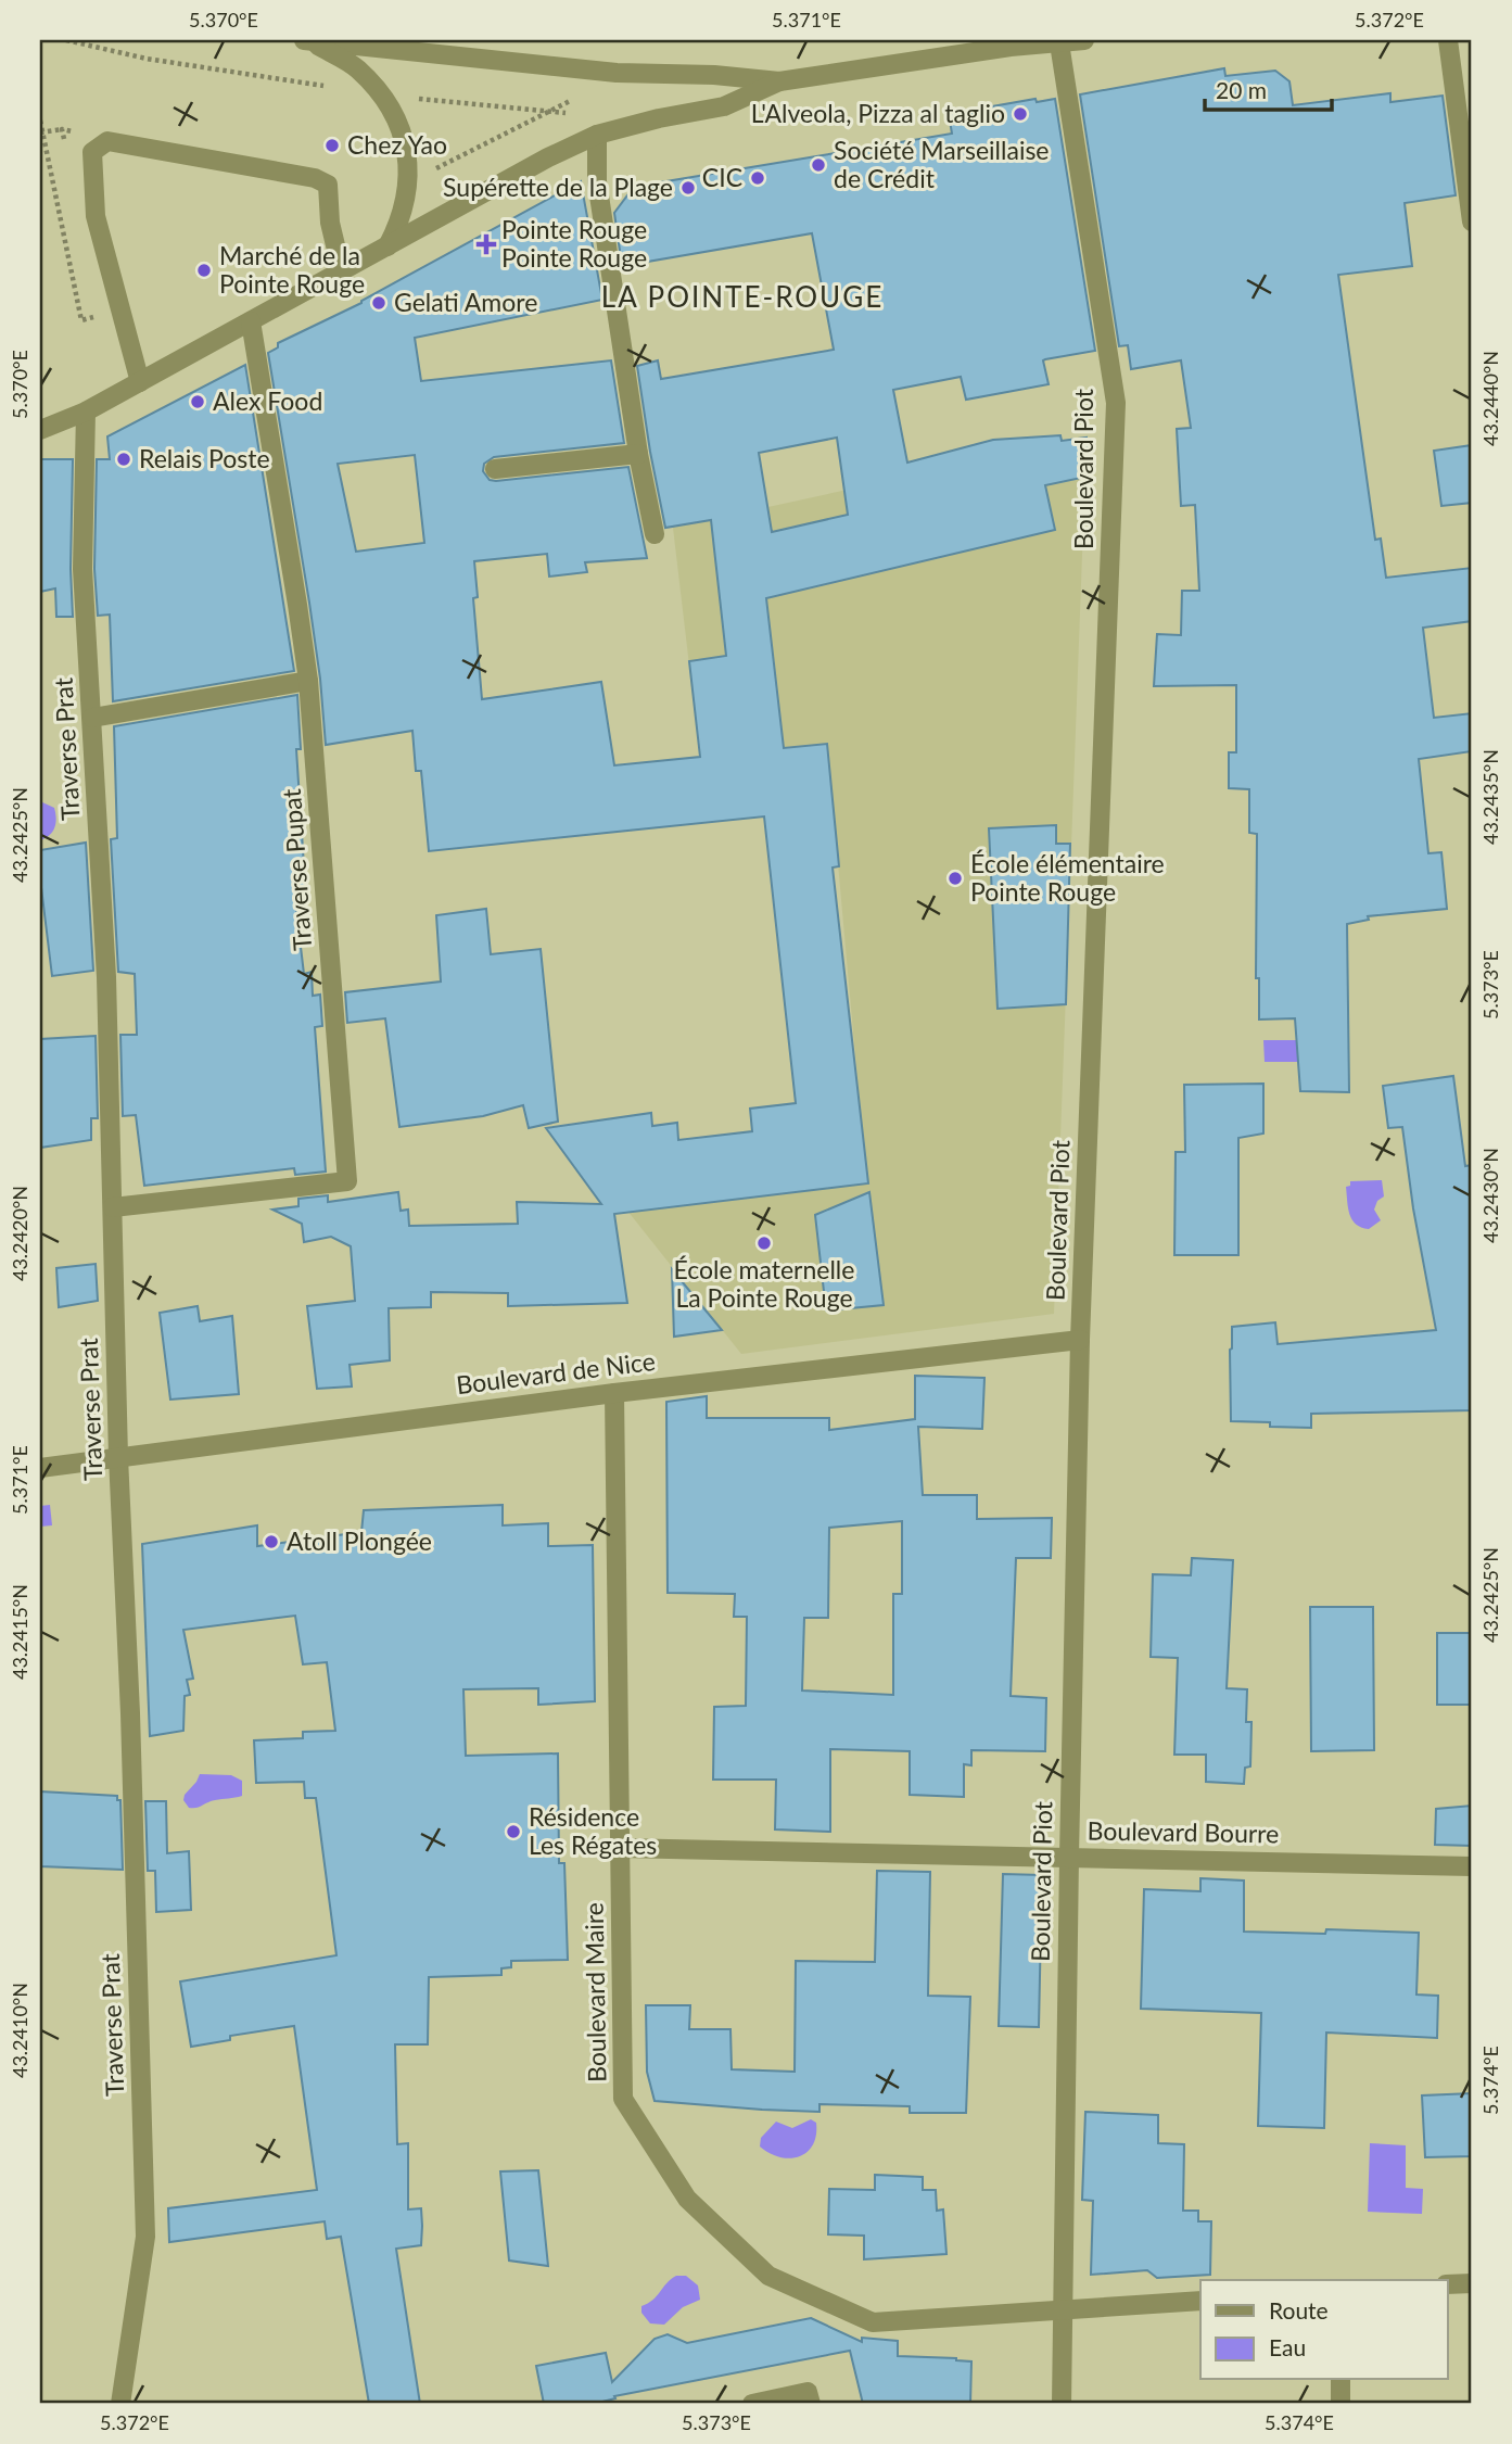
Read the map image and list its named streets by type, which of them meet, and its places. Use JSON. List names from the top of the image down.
{
  "streets": {
    "street": [
      "Boulevard Piot",
      "Traverse Prat",
      "Traverse Pupat",
      "Boulevard de Nice",
      "Boulevard Bourre",
      "Boulevard Maire"
    ]
  },
  "crossings": [
    ["Boulevard Piot", "Boulevard de Nice"],
    ["Boulevard Piot", "Boulevard Bourre"],
    ["Boulevard Piot", "Boulevard Maire"],
    ["Traverse Prat", "Traverse Pupat"],
    ["Traverse Prat", "Boulevard de Nice"],
    ["Boulevard de Nice", "Boulevard Maire"],
    ["Boulevard Bourre", "Boulevard Maire"]
  ],
  "districts": ["LA POINTE-ROUGE"],
  "places": {
    "other": [
      "L'Alveola, Pizza al taglio",
      "Chez Yao",
      "Société Marseillaise de Crédit",
      "CIC",
      "Supérette de la Plage",
      "Marché de la Pointe Rouge",
      "Gelati Amore",
      "Alex Food",
      "Relais Poste",
      "École élémentaire Pointe Rouge",
      "École maternelle La Pointe Rouge",
      "Atoll Plongée",
      "Résidence Les Régates"
    ],
    "health": ["Pointe Rouge Pointe Rouge"]
  },
  "legend": ["Route", "Eau"],
  "scale_bar": "20 m",
  "coordinates": [
    "5.370°E",
    "5.371°E",
    "5.372°E",
    "43.2440°N",
    "43.2435°N",
    "43.2425°N",
    "5.373°E",
    "43.2430°N",
    "43.2420°N",
    "43.2415°N",
    "43.2410°N",
    "5.374°E"
  ]
}
